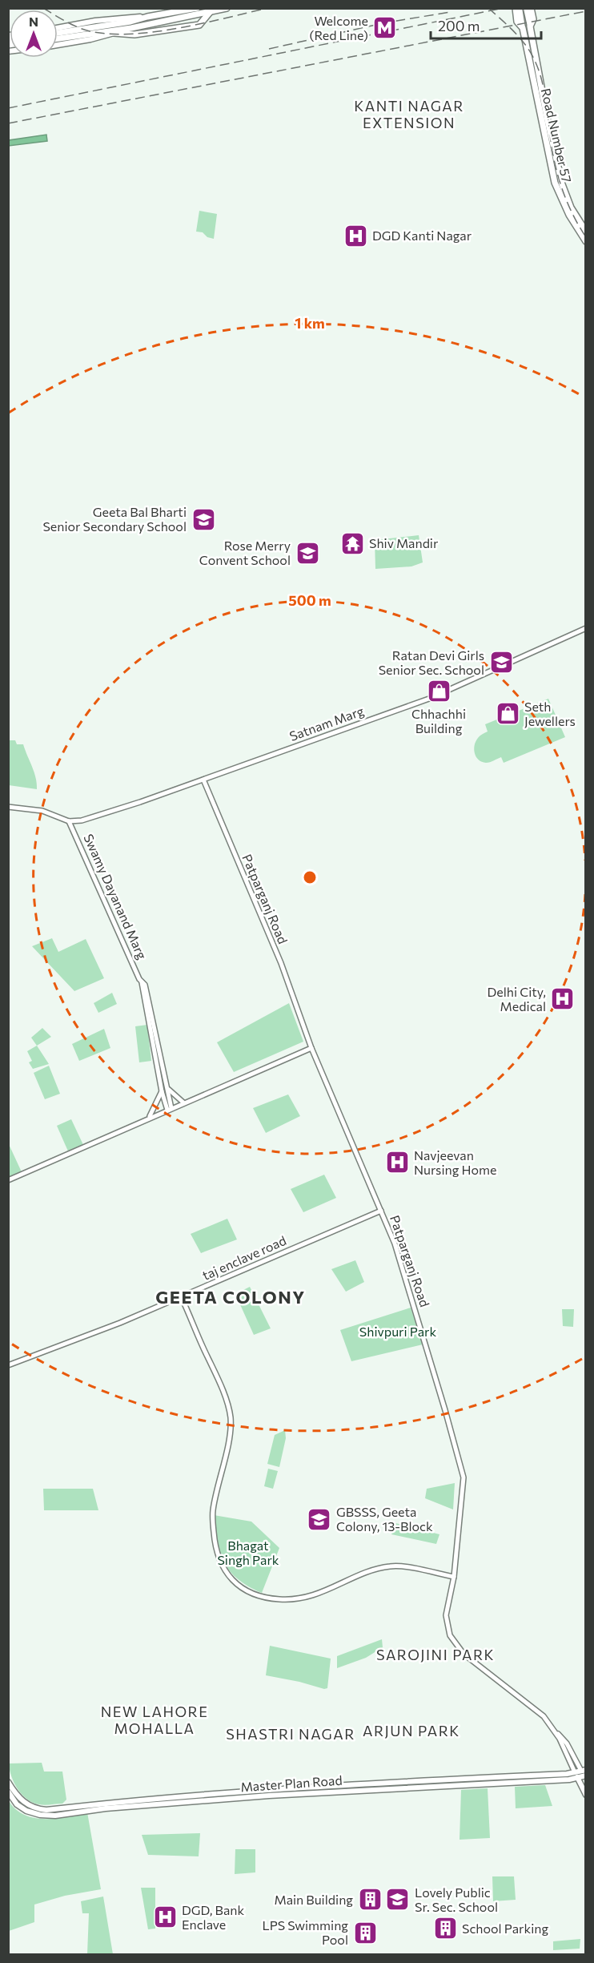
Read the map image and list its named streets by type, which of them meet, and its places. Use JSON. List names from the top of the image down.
{
  "streets": {
    "main road": ["Road Number 57", "Patparganj Road", "Master Plan Road"],
    "street": ["Satnam Marg", "Swamy Dayanand Marg", "taj enclave road"]
  },
  "crossings": [
    ["Satnam Marg", "Swamy Dayanand Marg"],
    ["Satnam Marg", "Patparganj Road"],
    ["Patparganj Road", "taj enclave road"],
    ["Patparganj Road", "Master Plan Road"]
  ],
  "districts": [
    "KANTI NAGAR EXTENSION",
    "GEETA COLONY",
    "SAROJINI PARK",
    "NEW LAHORE MOHALLA",
    "ARJUN PARK",
    "SHASTRI NAGAR"
  ],
  "parks": ["Shivpuri Park", "Bhagat Singh Park"],
  "places": {
    "metro station": ["Welcome (Red Line)"],
    "hospital": [
      "DGD Kanti Nagar",
      "Delhi City, Medical",
      "Navjeevan Nursing Home",
      "DGD, Bank Enclave"
    ],
    "school or university": [
      "Geeta Bal Bharti Senior Secondary School",
      "Rose Merry Convent School",
      "Ratan Devi Girls Senior Sec. School",
      "GBSSS, Geeta Colony, 13-Block",
      "Lovely Public Sr. Sec. School"
    ],
    "temple": ["Shiv Mandir"],
    "shop": ["Chhachhi Building", "Seth Jewellers"],
    "building": ["Main Building", "School Parking", "LPS Swimming Pool"]
  },
  "scale_bar": "200 m",
  "north": "top",
  "rings": ["1 km", "500 m"]
}
